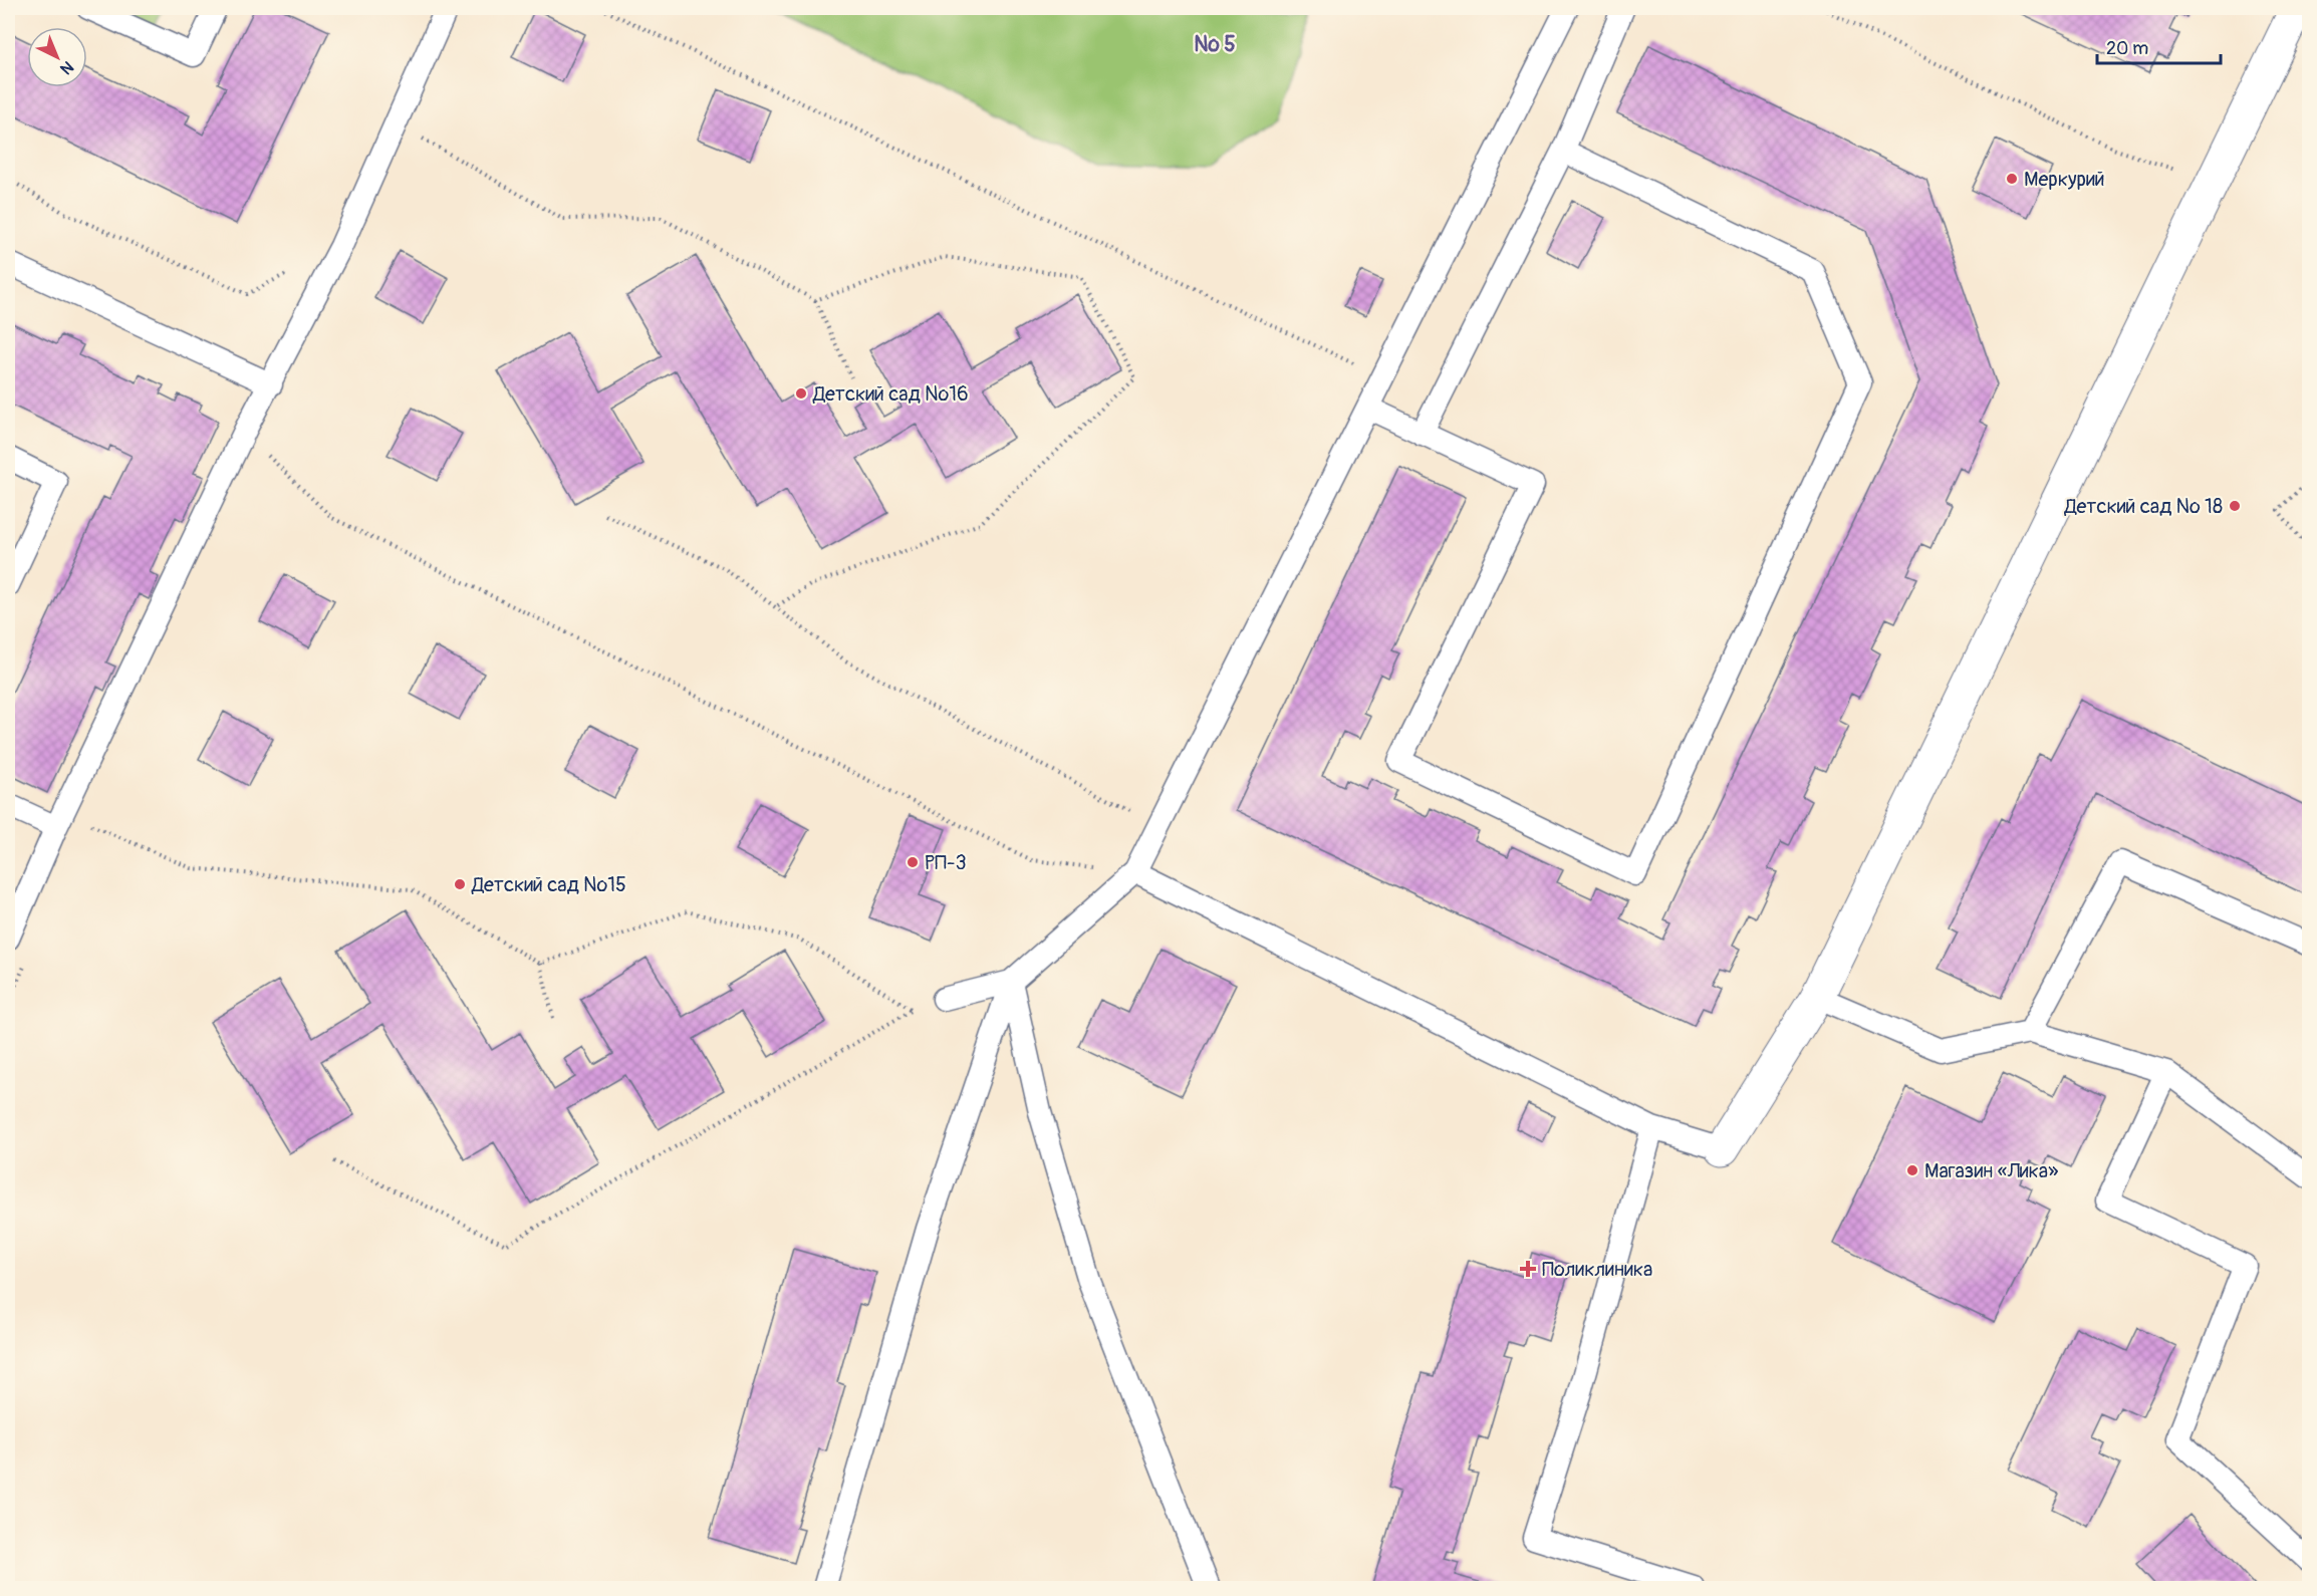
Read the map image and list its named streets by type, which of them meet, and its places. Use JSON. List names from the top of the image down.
{
  "districts": ["№ 5"],
  "places": {
    "other": [
      "Меркурий",
      "Детский сад №16",
      "Детский сад № 18",
      "РП-3",
      "Детский сад №15",
      "Магазин «Лика»"
    ],
    "health": ["Поликлиника"]
  },
  "scale_bar": "20 m",
  "north": "bottom right"
}
